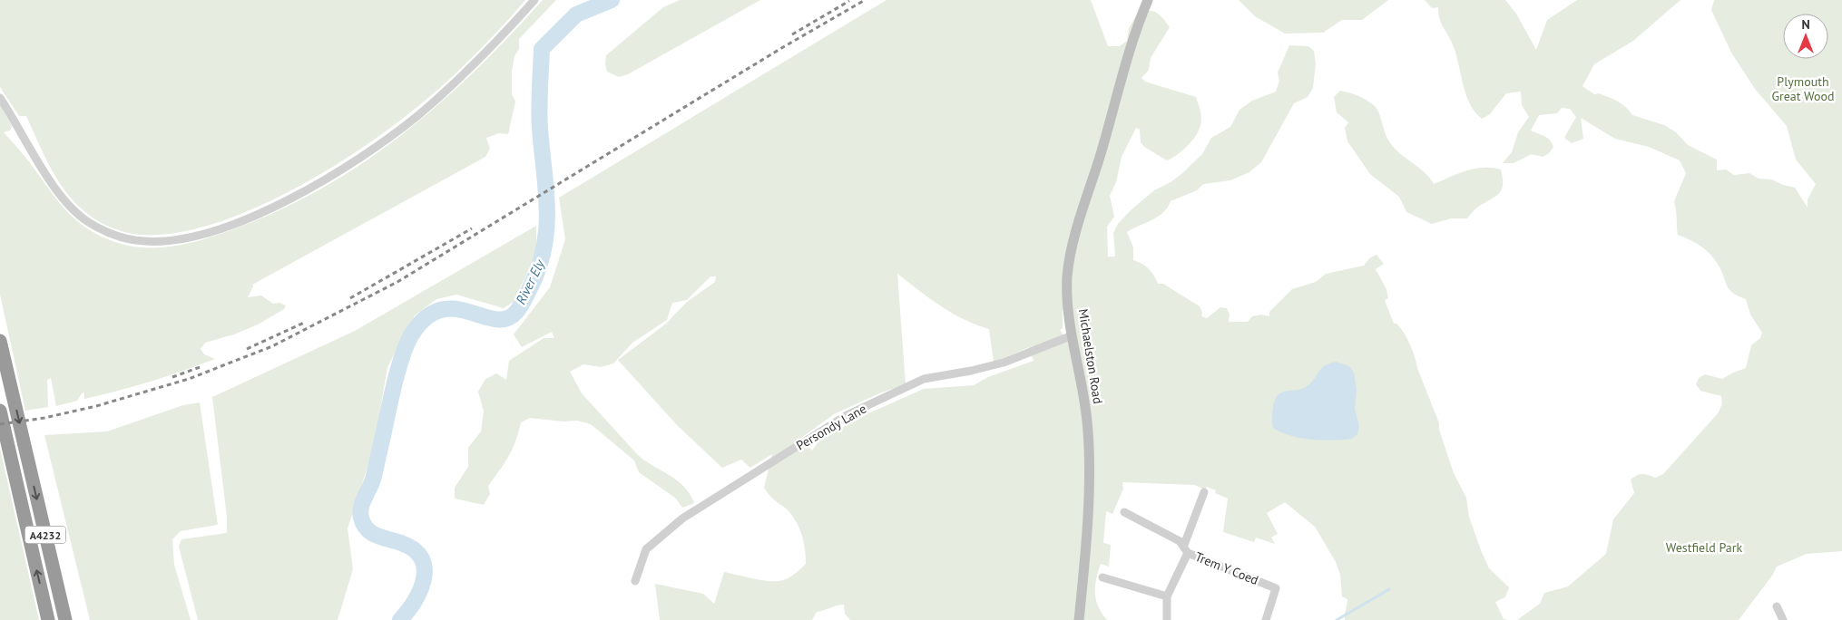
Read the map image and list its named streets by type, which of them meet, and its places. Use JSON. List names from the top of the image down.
{
  "streets": {
    "highway": ["A4232"],
    "street": ["Michaelston Road", "Persondy Lane", "Trem Y Coed"]
  },
  "crossings": [
    ["Michaelston Road", "Persondy Lane"]
  ],
  "water": ["River Ely"],
  "parks": ["Plymouth Great Wood", "Westfield Park"],
  "north": "top"
}
